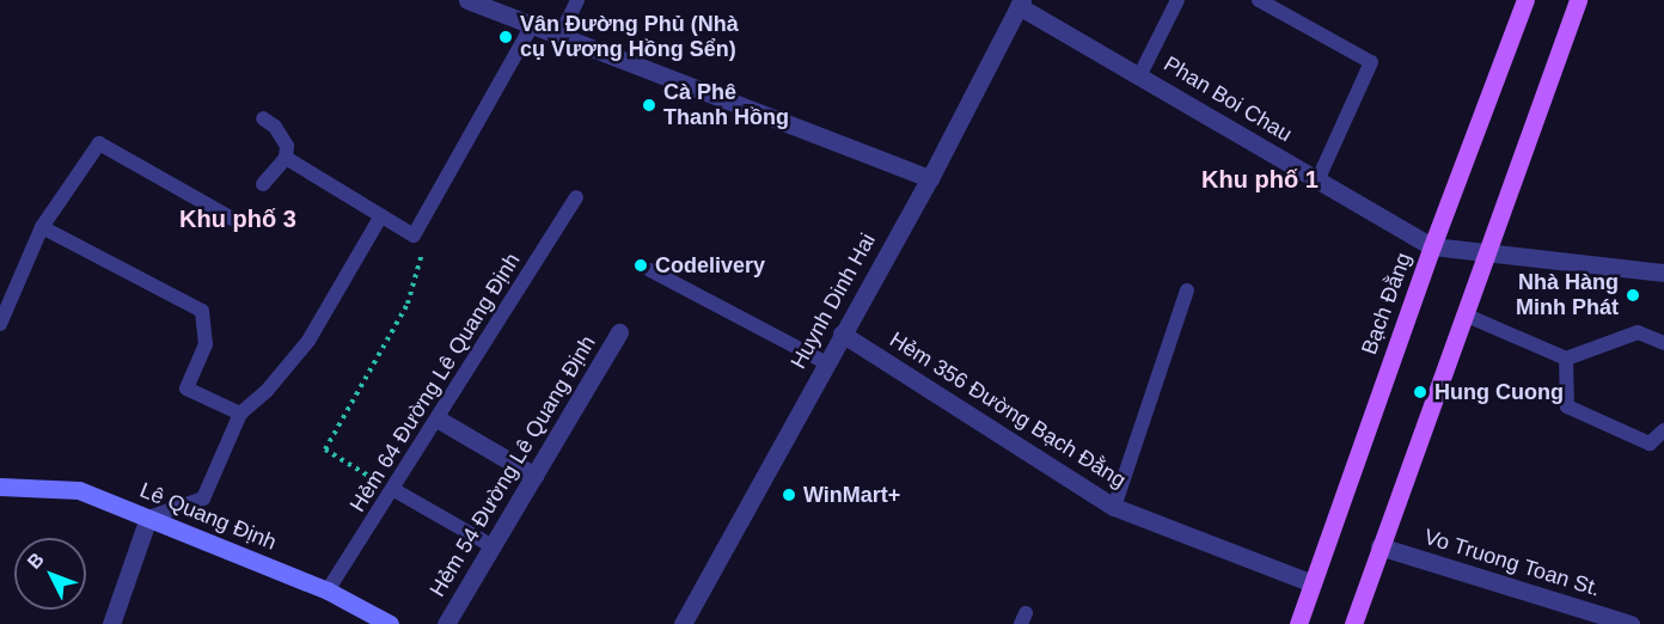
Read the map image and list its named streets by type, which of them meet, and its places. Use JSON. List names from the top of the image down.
{
  "streets": {
    "main road": ["Bạch Đằng", "Lê Quang Định"],
    "street": [
      "Phan Boi Chau",
      "Huynh Dinh Hai",
      "Hẻm 356 Đường Bạch Đằng",
      "Hẻm 54 Đường Lê Quang Định",
      "Vo Truong Toan St."
    ],
    "lane": ["Hẻm 64 Đường Lê Quang Định"]
  },
  "crossings": [
    ["Phan Boi Chau", "Huynh Dinh Hai"],
    ["Phan Boi Chau", "Bạch Đằng"],
    ["Huynh Dinh Hai", "Hẻm 356 Đường Bạch Đằng"],
    ["Bạch Đằng", "Hẻm 356 Đường Bạch Đằng"],
    ["Hẻm 64 Đường Lê Quang Định", "Lê Quang Định"]
  ],
  "districts": ["Khu phố 1", "Khu phố 3"],
  "places": [
    "Vân Đường Phủ (Nhà cụ Vương Hồng Sển)",
    "Cà Phê Thanh Hồng",
    "Codelivery",
    "Nhà Hàng Minh Phát",
    "Hung Cuong",
    "WinMart+"
  ],
  "north": "top left"
}
